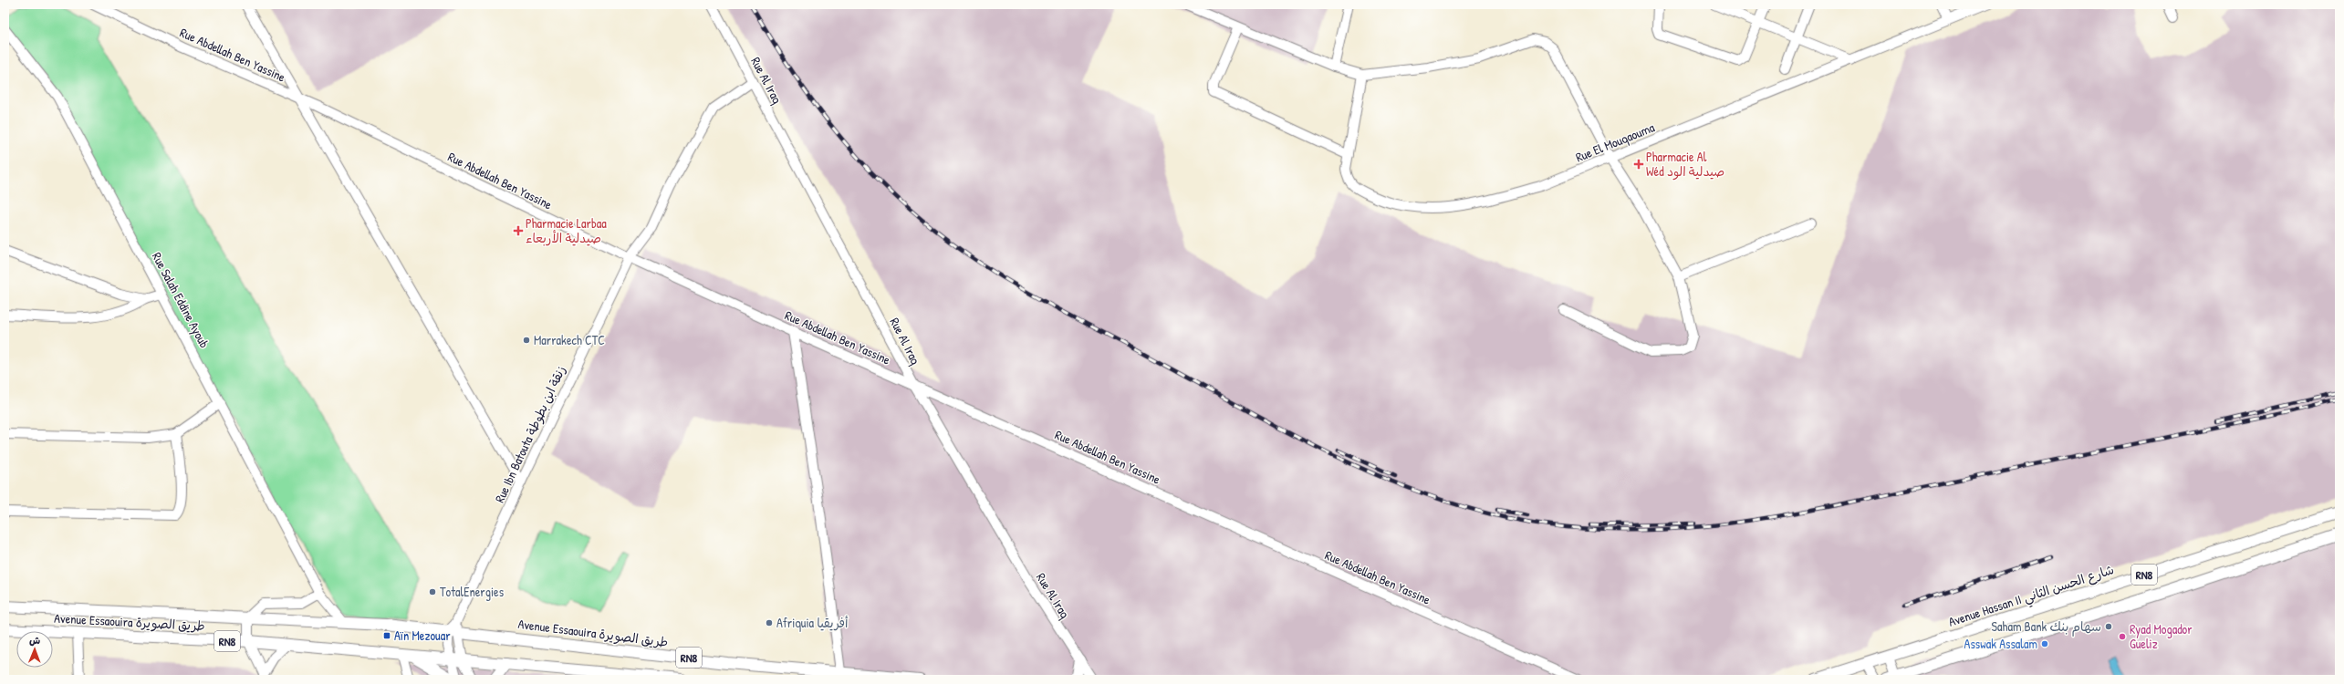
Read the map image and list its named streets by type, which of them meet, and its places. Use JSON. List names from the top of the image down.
{
  "streets": {
    "main road": ["RN8", "Avenue Hassan II شارع الحسن الثاني", "Avenue Essaouira طريق الصويرة"],
    "street": [
      "Rue Abdellah Ben Yassine",
      "Rue Al Iraq",
      "Rue El Mouqaouma",
      "Rue Salah Eddine Ayoub",
      "Rue Ibn Batouta زنقة ابن بطوطة"
    ]
  },
  "crossings": [
    ["Rue Abdellah Ben Yassine", "Rue Al Iraq"],
    ["Rue Abdellah Ben Yassine", "Rue Ibn Batouta زنقة ابن بطوطة"],
    ["Rue Al Iraq", "Rue Ibn Batouta زنقة ابن بطوطة"],
    ["Rue Salah Eddine Ayoub", "Avenue Essaouira طريق الصويرة"],
    ["Rue Ibn Batouta زنقة ابن بطوطة", "Avenue Essaouira طريق الصويرة"],
    ["RN8", "Avenue Essaouira طريق الصويرة"]
  ],
  "places": {
    "health": ["Pharmacie Al Wéd صيدلية الود", "Pharmacie Larbaa صيدلية الأربعاء"],
    "other": [
      "Marrakech CTC",
      "TotalEnergies",
      "Afriquia أفريقيا",
      "Saham Bank سهام بنك",
      "Ryad Mogador Gueliz",
      "Asswak Assalam"
    ],
    "transit": ["Aïn Mezouar"]
  },
  "north": "top"
}
